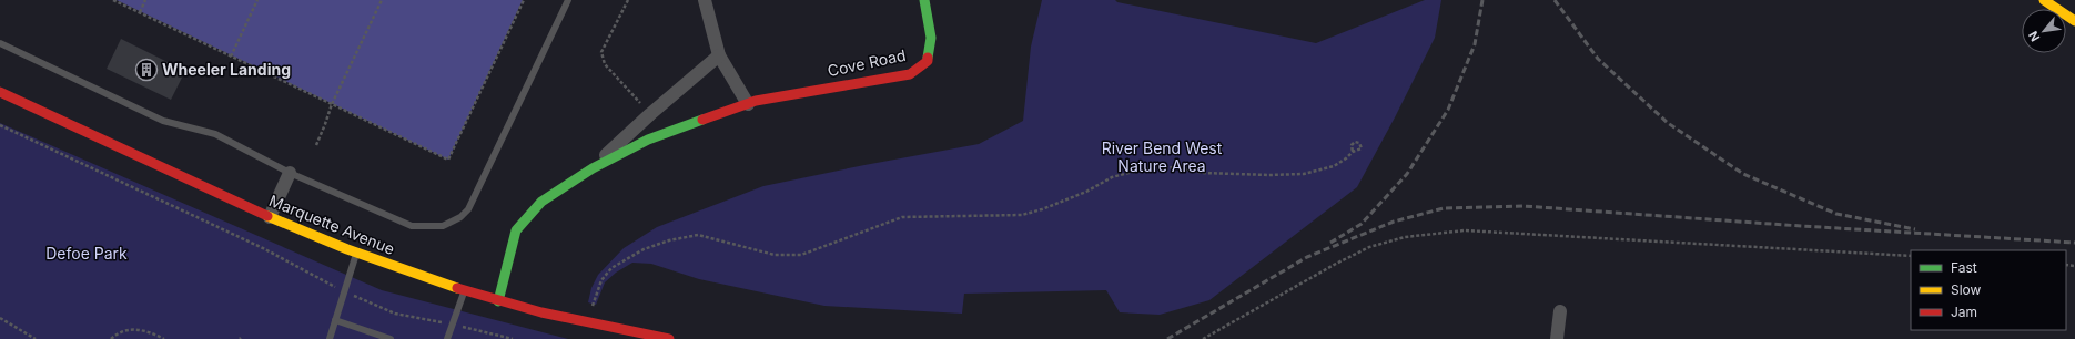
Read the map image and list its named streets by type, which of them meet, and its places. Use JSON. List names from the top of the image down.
{
  "streets": {
    "street": ["Cove Road", "Marquette Avenue"]
  },
  "crossings": [
    ["Cove Road", "Marquette Avenue"]
  ],
  "parks": ["River Bend West Nature Area", "Defoe Park"],
  "places": {
    "building": ["Wheeler Landing"]
  },
  "legend": ["Fast", "Slow", "Jam"],
  "north": "bottom left"
}
